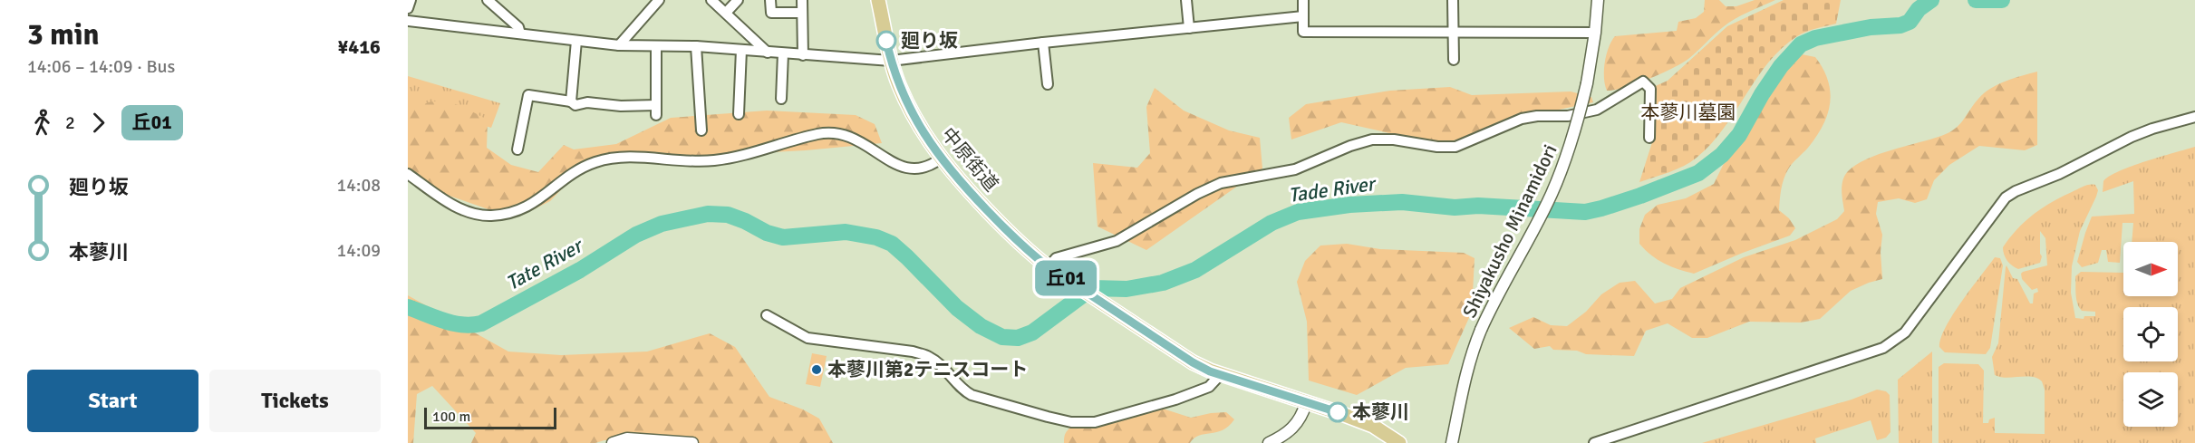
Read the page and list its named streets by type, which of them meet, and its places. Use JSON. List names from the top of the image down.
{
  "streets": {
    "main road": ["中原街道"],
    "street": ["Shiyakusho Minamidori"]
  },
  "water": ["Tade River", "Tate River"],
  "parks": ["本蓼川墓園"],
  "places": ["廻り坂", "本蓼川第2テニスコート", "本蓼川"],
  "lines": ["bus line 丘01"],
  "scale_bar": "100 m",
  "north": "right",
  "page": {
    "heading": ["3 min", "14:06 – 14:09 · Bus", "¥416"],
    "on_map": "丘01",
    "legs": ["2", "丘01"],
    "list": [
      {
        "name": "廻り坂",
        "value": "14:08"
      },
      {
        "name": "本蓼川",
        "value": "14:09"
      }
    ],
    "buttons": ["Start", "Tickets"],
    "scale": "100 m"
  }
}
